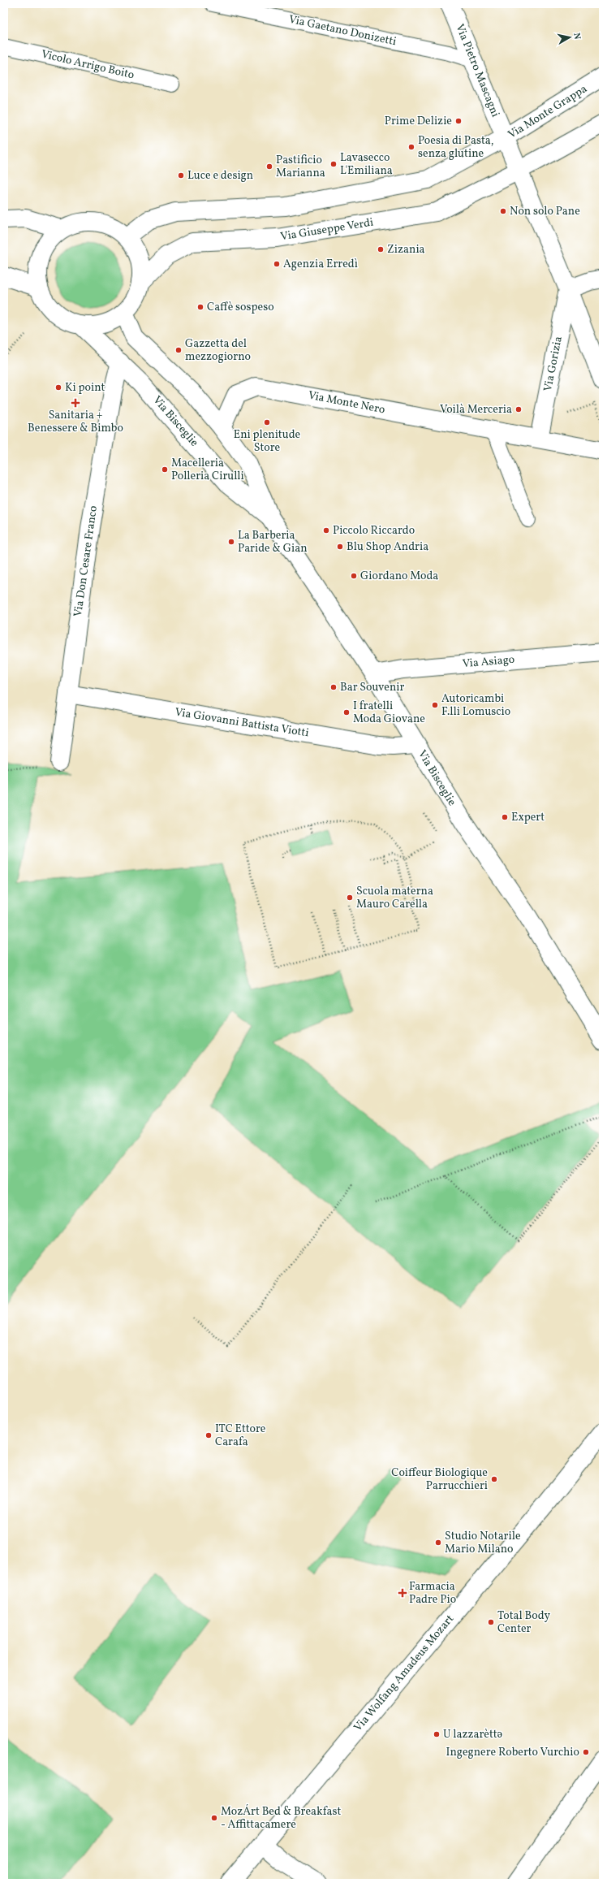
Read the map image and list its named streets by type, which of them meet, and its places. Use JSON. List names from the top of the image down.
{
  "streets": {
    "street": [
      "Via Pietro Mascagni",
      "Via Monte Grappa",
      "Via Giuseppe Verdi",
      "Via Gorizia",
      "Via Monte Nero",
      "Via Bisceglie",
      "Via Don Cesare Franco",
      "Via Asiago",
      "Via Giovanni Battista Viotti",
      "Via Wolfang Amadeus Mozart"
    ],
    "lane": ["Via Gaetano Donizetti", "Vicolo Arrigo Boito"]
  },
  "crossings": [
    ["Via Gaetano Donizetti", "Via Pietro Mascagni"],
    ["Via Pietro Mascagni", "Via Monte Grappa"],
    ["Via Monte Grappa", "Via Giuseppe Verdi"],
    ["Via Giuseppe Verdi", "Via Bisceglie"],
    ["Via Gorizia", "Via Monte Nero"],
    ["Via Monte Nero", "Via Bisceglie"],
    ["Via Bisceglie", "Via Don Cesare Franco"],
    ["Via Bisceglie", "Via Asiago"],
    ["Via Bisceglie", "Via Giovanni Battista Viotti"],
    ["Via Don Cesare Franco", "Via Giovanni Battista Viotti"]
  ],
  "places": {
    "other": [
      "Prime Delizie",
      "Poesia di Pasta, senza glutine",
      "Lavasecco L'Emiliana",
      "Pastificio Marianna",
      "Luce e design",
      "Non solo Pane",
      "Zizania",
      "Agenzia Erredì",
      "Caffè sospeso",
      "Gazzetta del mezzogiorno",
      "Ki point",
      "Voilà Merceria",
      "Eni plenitude Store",
      "Macelleria Polleria Cirulli",
      "Piccolo Riccardo",
      "La Barberia Paride & Gian",
      "Blu Shop Andria",
      "Giordano Moda",
      "Bar Souvenir",
      "Autoricambi F.lli Lomuscio",
      "I fratelli Moda Giovane",
      "Expert",
      "Scuola materna Mauro Carella",
      "ITC Ettore Carafa",
      "Coiffeur Biologique Parrucchieri",
      "Studio Notarile Mario Milano",
      "Total Body Center",
      "U lazzarèttә",
      "Ingegnere Roberto Vurchio",
      "MozÁrt Bed & Breakfast - Affittacamere"
    ],
    "health": ["Sanitaria + Benessere & Bimbo", "Farmacia Padre Pio"]
  },
  "north": "right"
}
